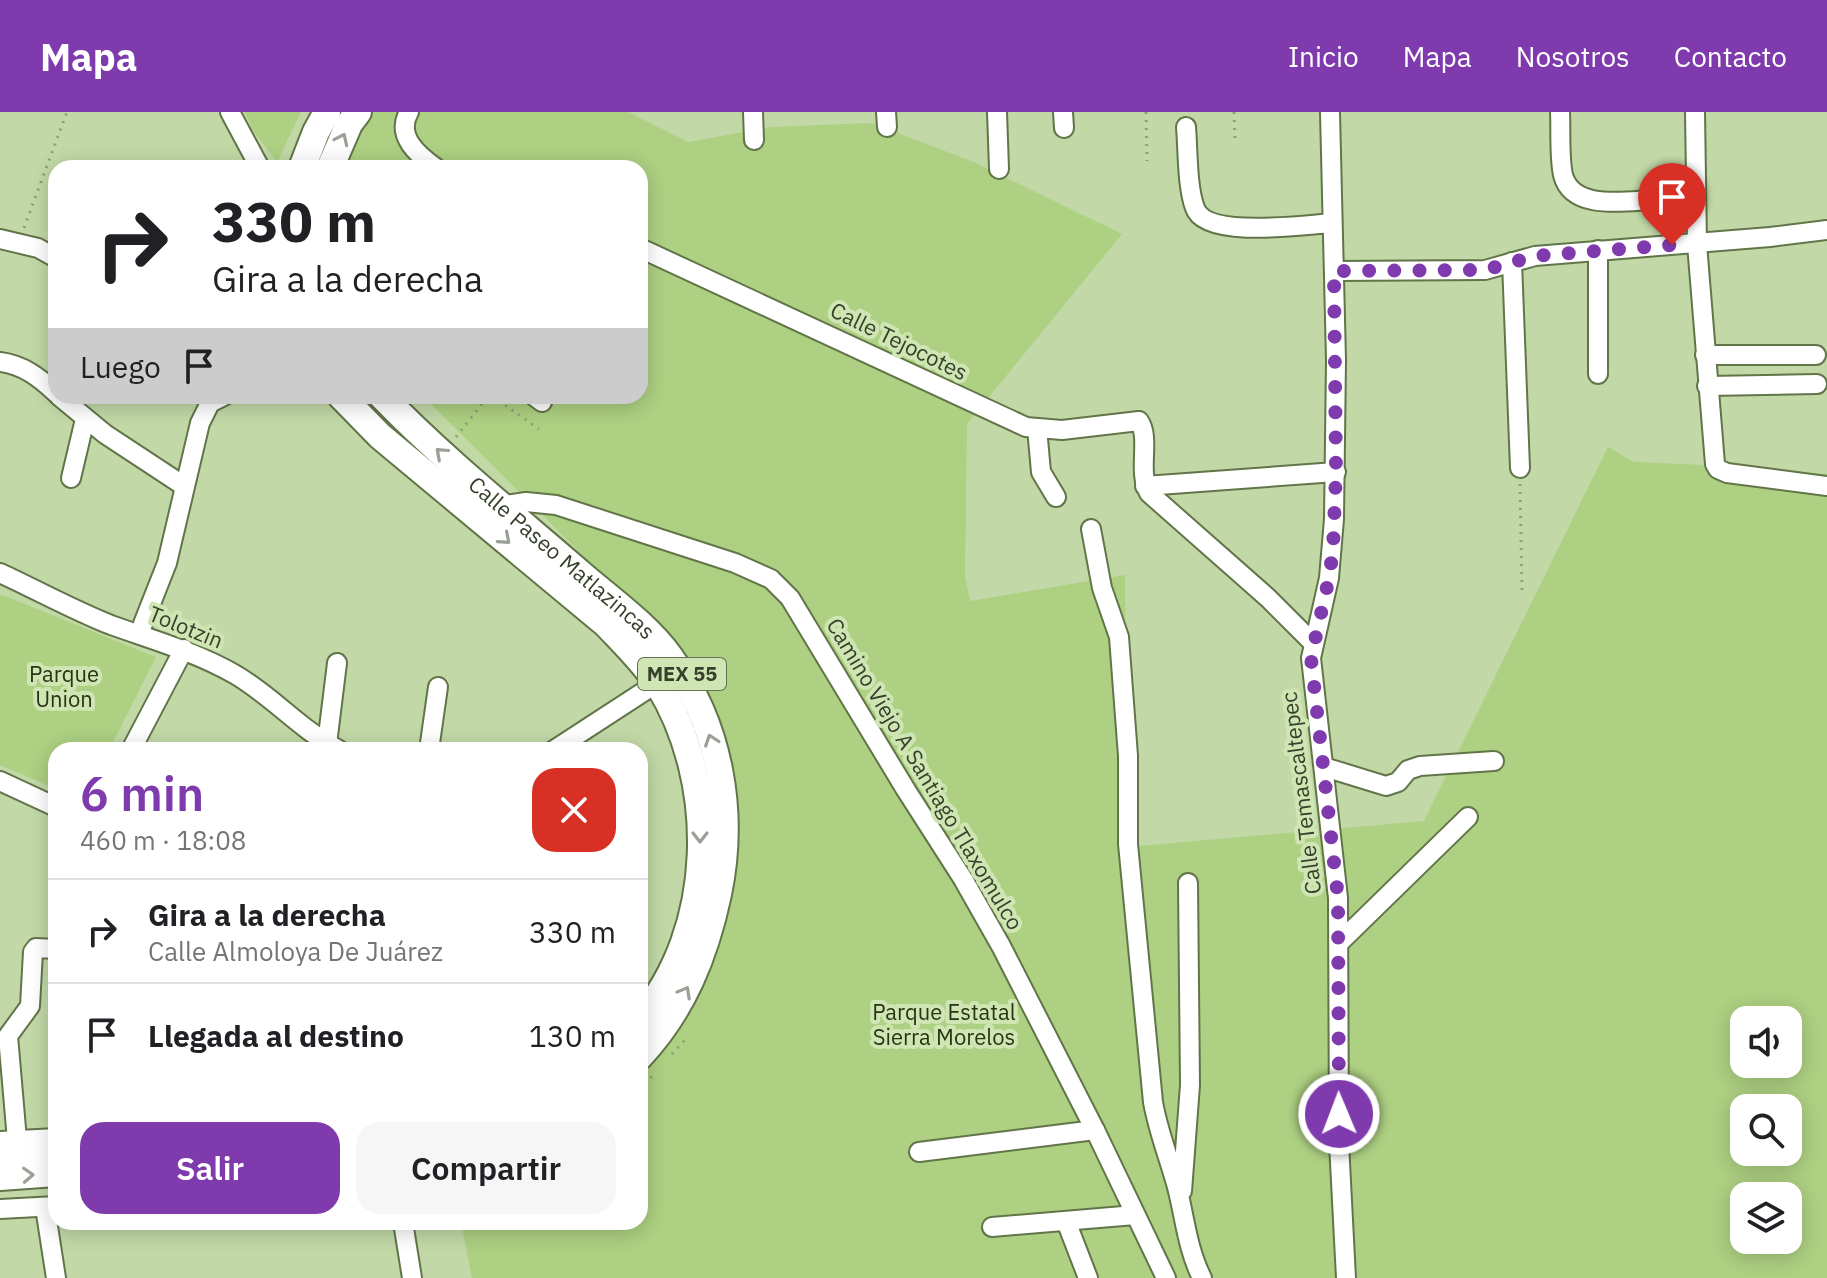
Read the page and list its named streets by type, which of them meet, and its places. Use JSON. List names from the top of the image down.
{
  "streets": {
    "highway": ["Calle Paseo Matlazincas", "MEX 55"],
    "street": [
      "Calle Tejocotes",
      "Tolotzin",
      "Camino Viejo A Santiago Tlaxomulco",
      "Calle Temascaltepec"
    ]
  },
  "crossings": [
    ["Calle Paseo Matlazincas", "Camino Viejo A Santiago Tlaxomulco"]
  ],
  "parks": ["Parque Union", "Parque Estatal Sierra Morelos"],
  "page": {
    "header": "Mapa",
    "nav": [
      "Inicio",
      "Mapa",
      "Nosotros",
      "Contacto"
    ],
    "turn": ["330 m", "Gira a la derecha"],
    "then": "Luego",
    "heading": ["6 min", "460 m · 18:08"],
    "list": [
      {
        "name": "Gira a la derecha",
        "note": "Calle Almoloya De Juárez",
        "value": "330 m"
      },
      {
        "name": "Llegada al destino",
        "value": "130 m"
      }
    ],
    "buttons": ["Salir", "Compartir"]
  }
}
